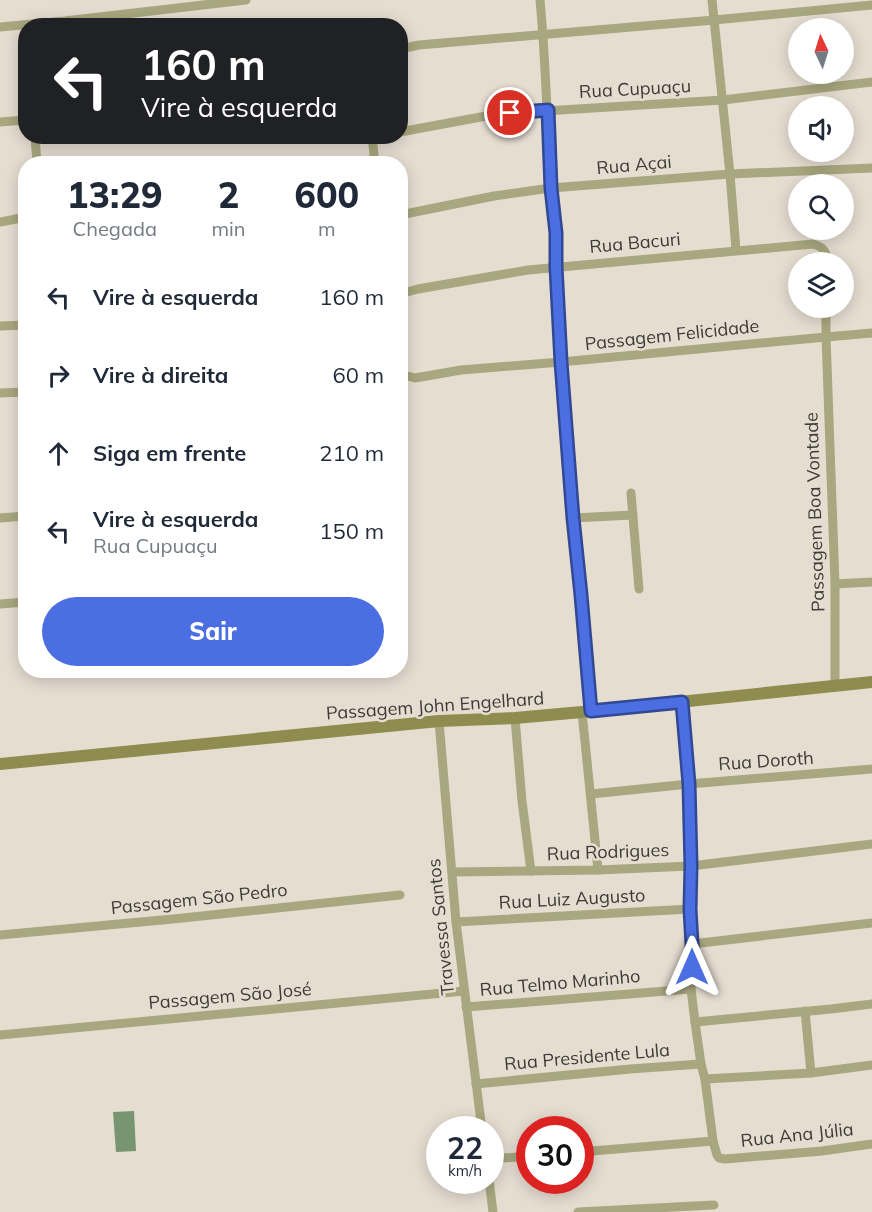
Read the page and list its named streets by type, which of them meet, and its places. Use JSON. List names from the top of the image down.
{
  "streets": {
    "main road": ["Passagem John Engelhard"],
    "street": [
      "Rua Cupuaçu",
      "Rua Açai",
      "Rua Bacuri",
      "Passagem Felicidade",
      "Passagem Boa Vontade",
      "Rua Doroth",
      "Rua Rodrigues",
      "Passagem São Pedro",
      "Rua Luiz Augusto",
      "Travessa Santos",
      "Rua Telmo Marinho",
      "Passagem São José",
      "Rua Presidente Lula",
      "Rua Ana Júlia"
    ]
  },
  "crossings": [
    ["Passagem Felicidade", "Passagem Boa Vontade"],
    ["Passagem Boa Vontade", "Passagem John Engelhard"],
    ["Passagem John Engelhard", "Travessa Santos"],
    ["Rua Rodrigues", "Travessa Santos"],
    ["Rua Luiz Augusto", "Travessa Santos"],
    ["Travessa Santos", "Rua Telmo Marinho"],
    ["Travessa Santos", "Passagem São José"],
    ["Travessa Santos", "Rua Presidente Lula"]
  ],
  "north": "top",
  "page": {
    "turn": ["160 m", "Vire à esquerda"],
    "eta": [
      "13:29",
      "Chegada",
      "2",
      "min",
      "600",
      "m"
    ],
    "list": [
      {
        "name": "Vire à esquerda",
        "value": "160 m"
      },
      {
        "name": "Vire à direita",
        "value": "60 m"
      },
      {
        "name": "Siga em frente",
        "value": "210 m"
      },
      {
        "name": "Vire à esquerda",
        "note": "Rua Cupuaçu",
        "value": "150 m"
      }
    ],
    "buttons": "Sair",
    "speed": "22 km/h",
    "limit": "30"
  }
}
